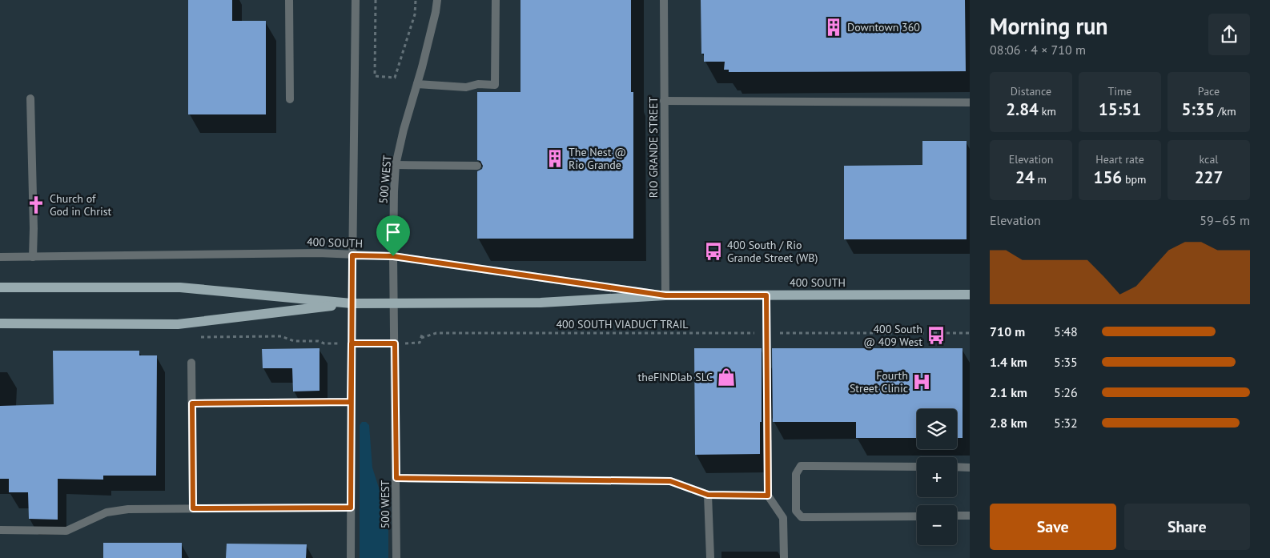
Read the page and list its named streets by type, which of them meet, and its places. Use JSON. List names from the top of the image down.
{
  "streets": {
    "main road": ["400 SOUTH"],
    "street": ["RIO GRANDE STREET", "500 WEST"],
    "path": ["400 SOUTH VIADUCT TRAIL"]
  },
  "crossings": [
    ["RIO GRANDE STREET", "400 SOUTH"],
    ["500 WEST", "400 SOUTH"],
    ["500 WEST", "400 SOUTH VIADUCT TRAIL"]
  ],
  "places": {
    "building": ["Downtown 360", "The Nest @ Rio Grande"],
    "church": ["Church of God in Christ"],
    "bus stop": ["400 South / Rio Grande Street (WB)", "400 South @ 409 West"],
    "shop": ["theFINDlab SLC"],
    "hospital": ["Fourth Street Clinic"]
  },
  "page": {
    "heading": ["Morning run", "08:06 · 4 × 710 m"],
    "stats": [
      ["Distance", "2.84 km"],
      ["Time", "15:51"],
      ["Pace", "5:35 /km"],
      ["Elevation", "24 m"],
      ["Heart rate", "156 bpm"],
      ["kcal", "227"]
    ],
    "chart": ["Elevation", "59–65 m"],
    "list": [
      {
        "name": "710 m",
        "note": "5:48"
      },
      {
        "name": "1.4 km",
        "note": "5:35"
      },
      {
        "name": "2.1 km",
        "note": "5:26"
      },
      {
        "name": "2.8 km",
        "note": "5:32"
      }
    ],
    "map_buttons": ["+", "−"],
    "buttons": ["Save", "Share"]
  }
}
